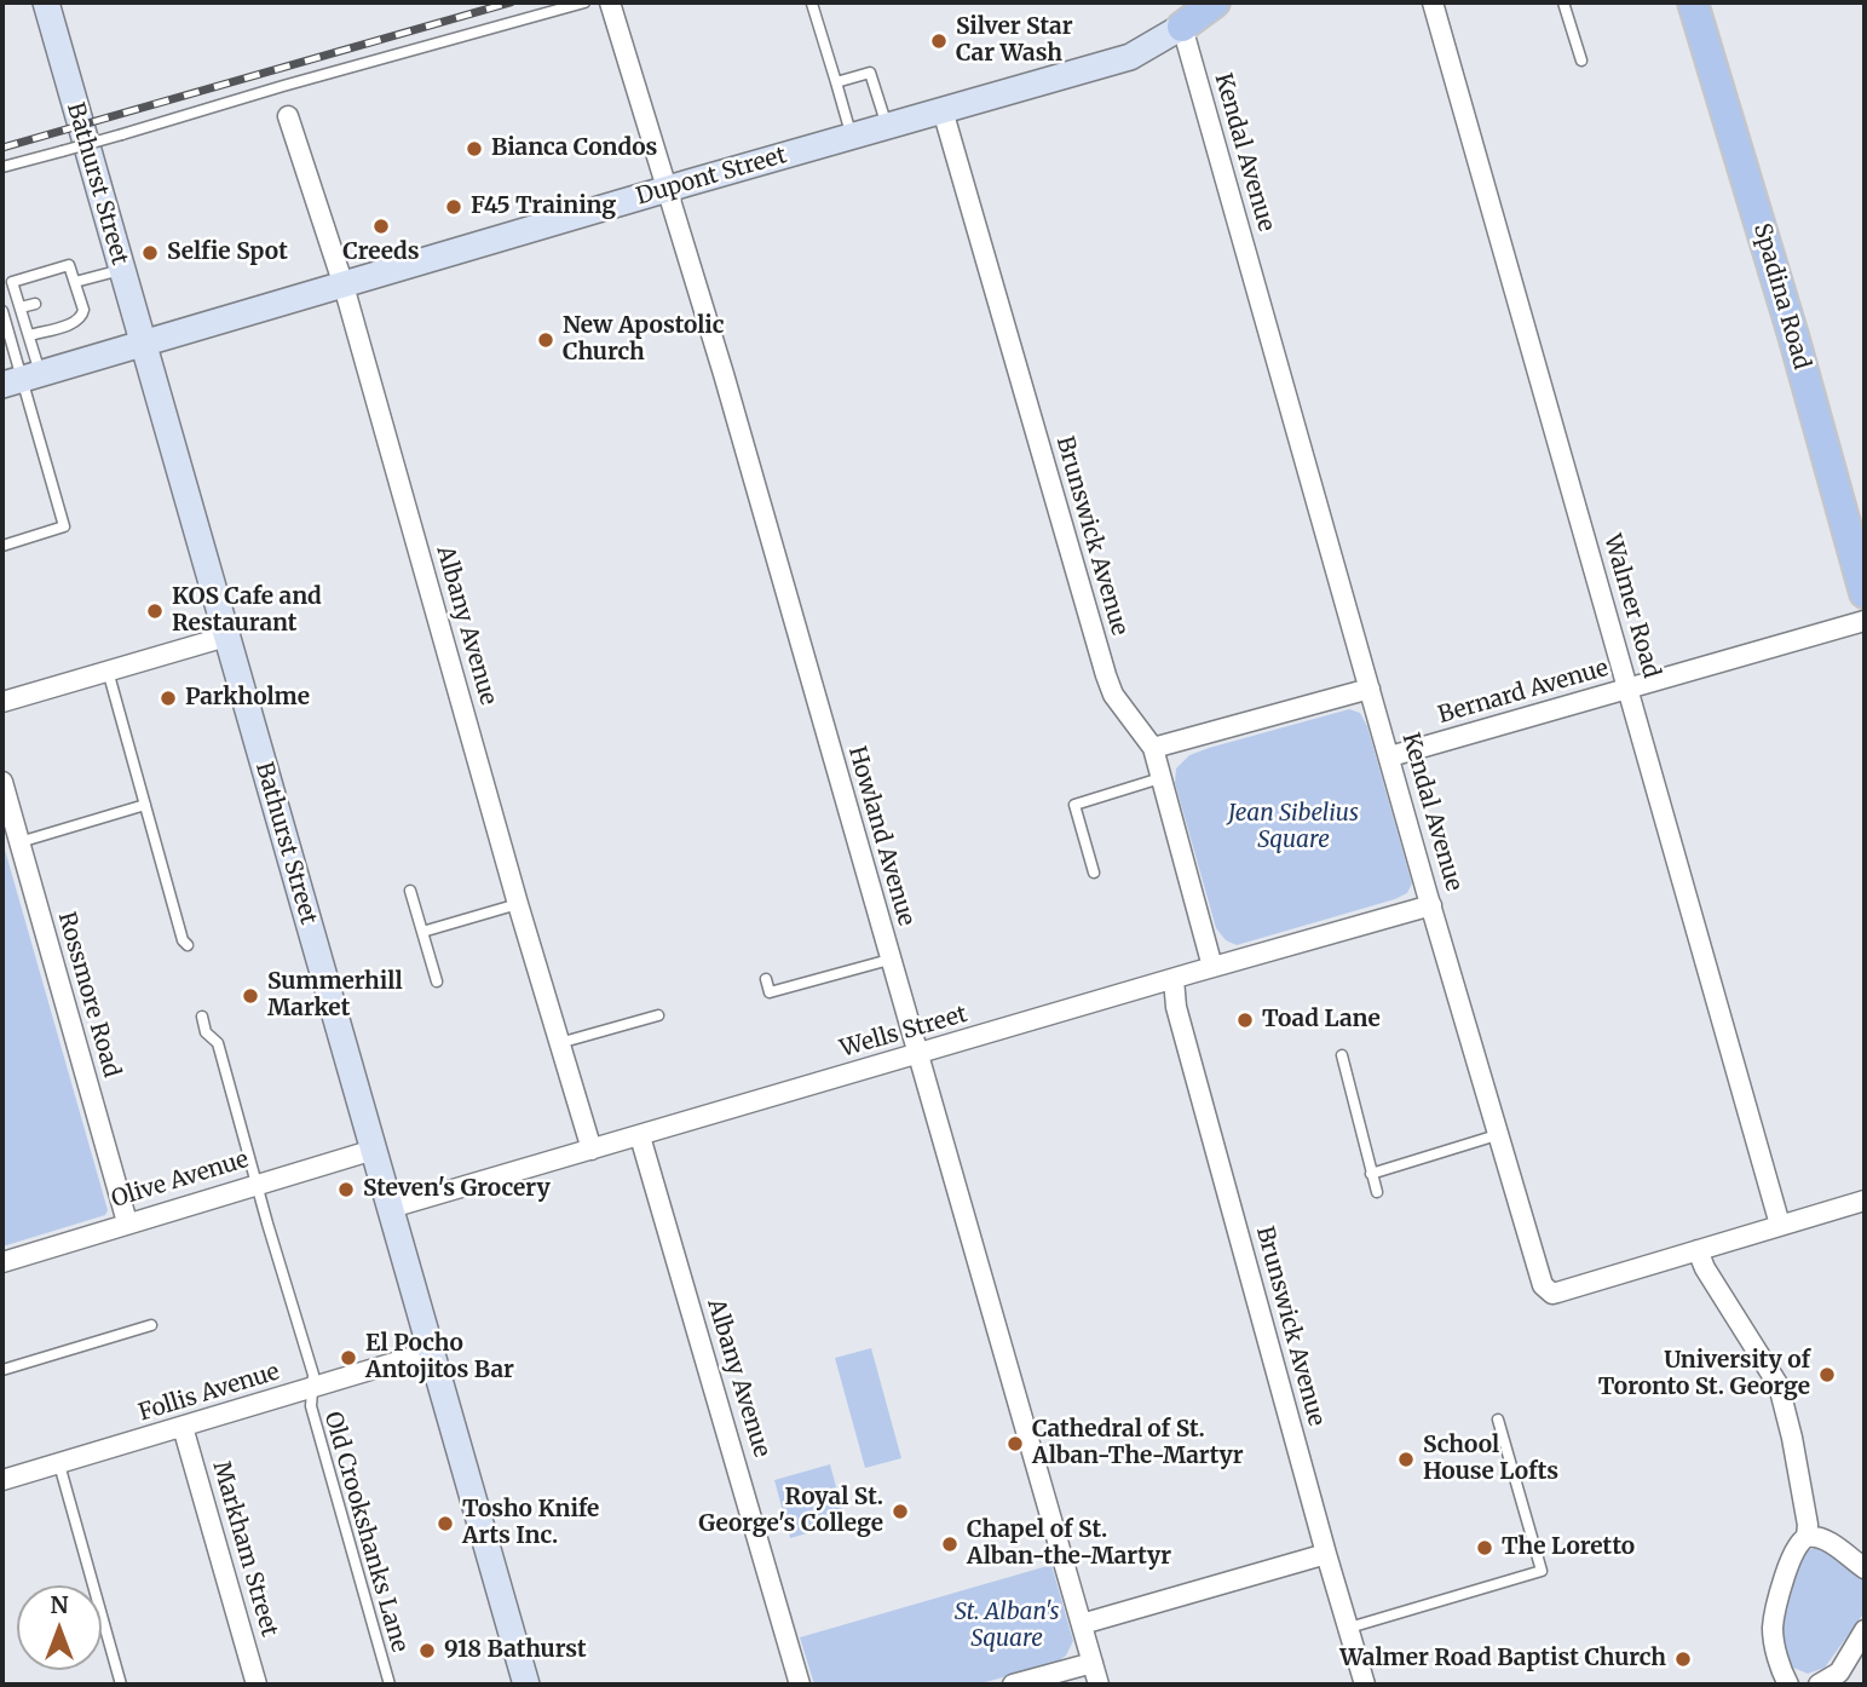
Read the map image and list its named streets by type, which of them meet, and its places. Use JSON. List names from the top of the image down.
{
  "streets": {
    "main road": ["Dupont Street", "Bathurst Street", "Spadina Road"],
    "street": [
      "Kendal Avenue",
      "Brunswick Avenue",
      "Walmer Road",
      "Albany Avenue",
      "Bernard Avenue",
      "Howland Avenue",
      "Rossmore Road",
      "Wells Street",
      "Olive Avenue",
      "Follis Avenue",
      "Markham Street"
    ],
    "lane": ["Old Crookshanks Lane"]
  },
  "crossings": [
    ["Kendal Avenue", "Dupont Street"],
    ["Kendal Avenue", "Walmer Road"],
    ["Kendal Avenue", "Bernard Avenue"],
    ["Kendal Avenue", "Wells Street"],
    ["Dupont Street", "Bathurst Street"],
    ["Dupont Street", "Brunswick Avenue"],
    ["Dupont Street", "Albany Avenue"],
    ["Dupont Street", "Howland Avenue"],
    ["Bathurst Street", "Wells Street"],
    ["Bathurst Street", "Olive Avenue"],
    ["Bathurst Street", "Follis Avenue"],
    ["Brunswick Avenue", "Wells Street"],
    ["Walmer Road", "Bernard Avenue"],
    ["Albany Avenue", "Wells Street"],
    ["Howland Avenue", "Wells Street"],
    ["Rossmore Road", "Olive Avenue"],
    ["Olive Avenue", "Old Crookshanks Lane"],
    ["Follis Avenue", "Old Crookshanks Lane"],
    ["Follis Avenue", "Markham Street"]
  ],
  "parks": ["Jean Sibelius Square", "St. Alban's Square"],
  "places": [
    "Silver Star Car Wash",
    "Bianca Condos",
    "F45 Training",
    "Creeds",
    "Selfie Spot",
    "New Apostolic Church",
    "KOS Cafe and Restaurant",
    "Parkholme",
    "Summerhill Market",
    "Toad Lane",
    "Steven's Grocery",
    "El Pocho Antojitos Bar",
    "University of Toronto St. George",
    "Cathedral of St. Alban-The-Martyr",
    "School House Lofts",
    "Royal St. George's College",
    "Tosho Knife Arts Inc.",
    "Chapel of St. Alban-the-Martyr",
    "The Loretto",
    "918 Bathurst",
    "Walmer Road Baptist Church"
  ],
  "north": "top"
}
